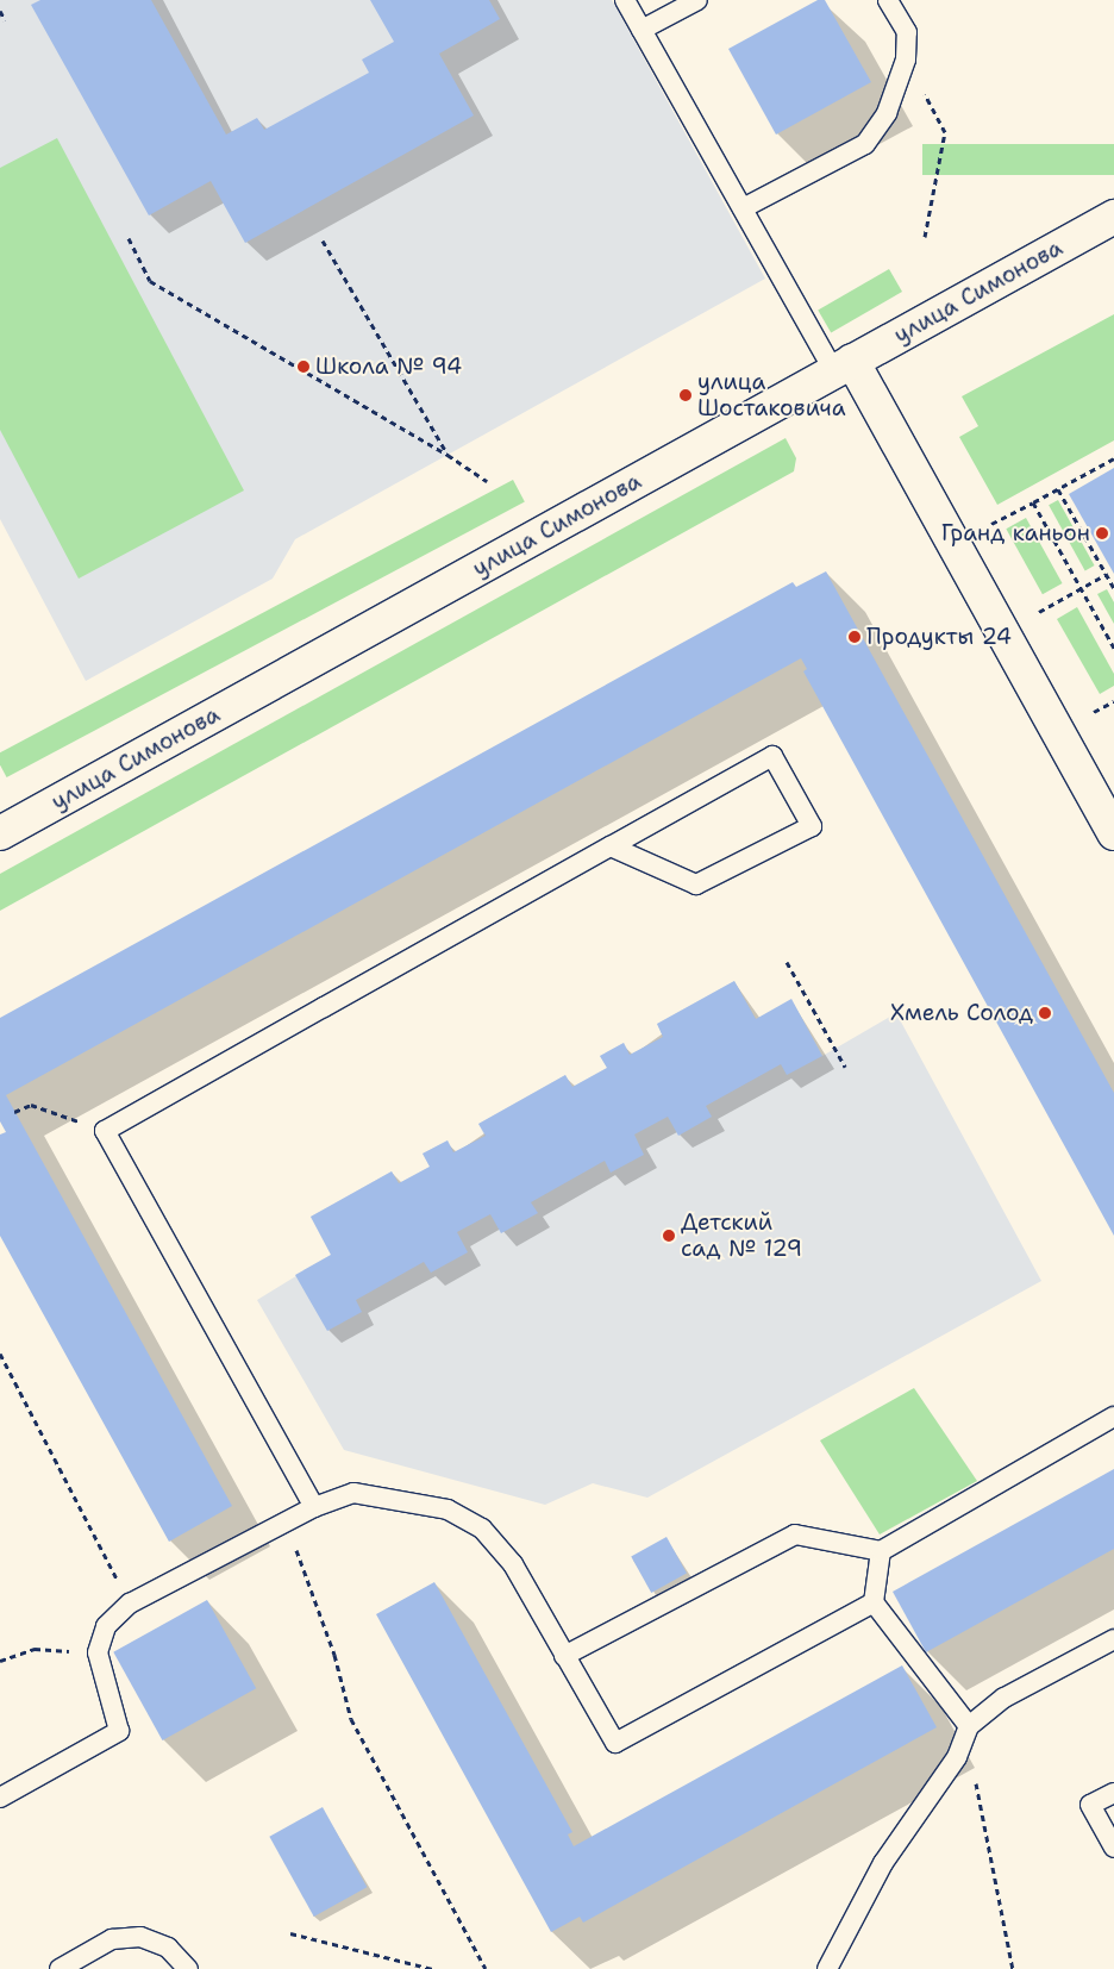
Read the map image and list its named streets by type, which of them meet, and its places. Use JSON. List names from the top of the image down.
{
  "streets": {
    "street": ["улица Симонова"]
  },
  "places": [
    "Школа № 94",
    "улица Шостаковича",
    "Гранд каньон",
    "Продукты 24",
    "Хмель Солод",
    "Детский сад № 129"
  ]
}
